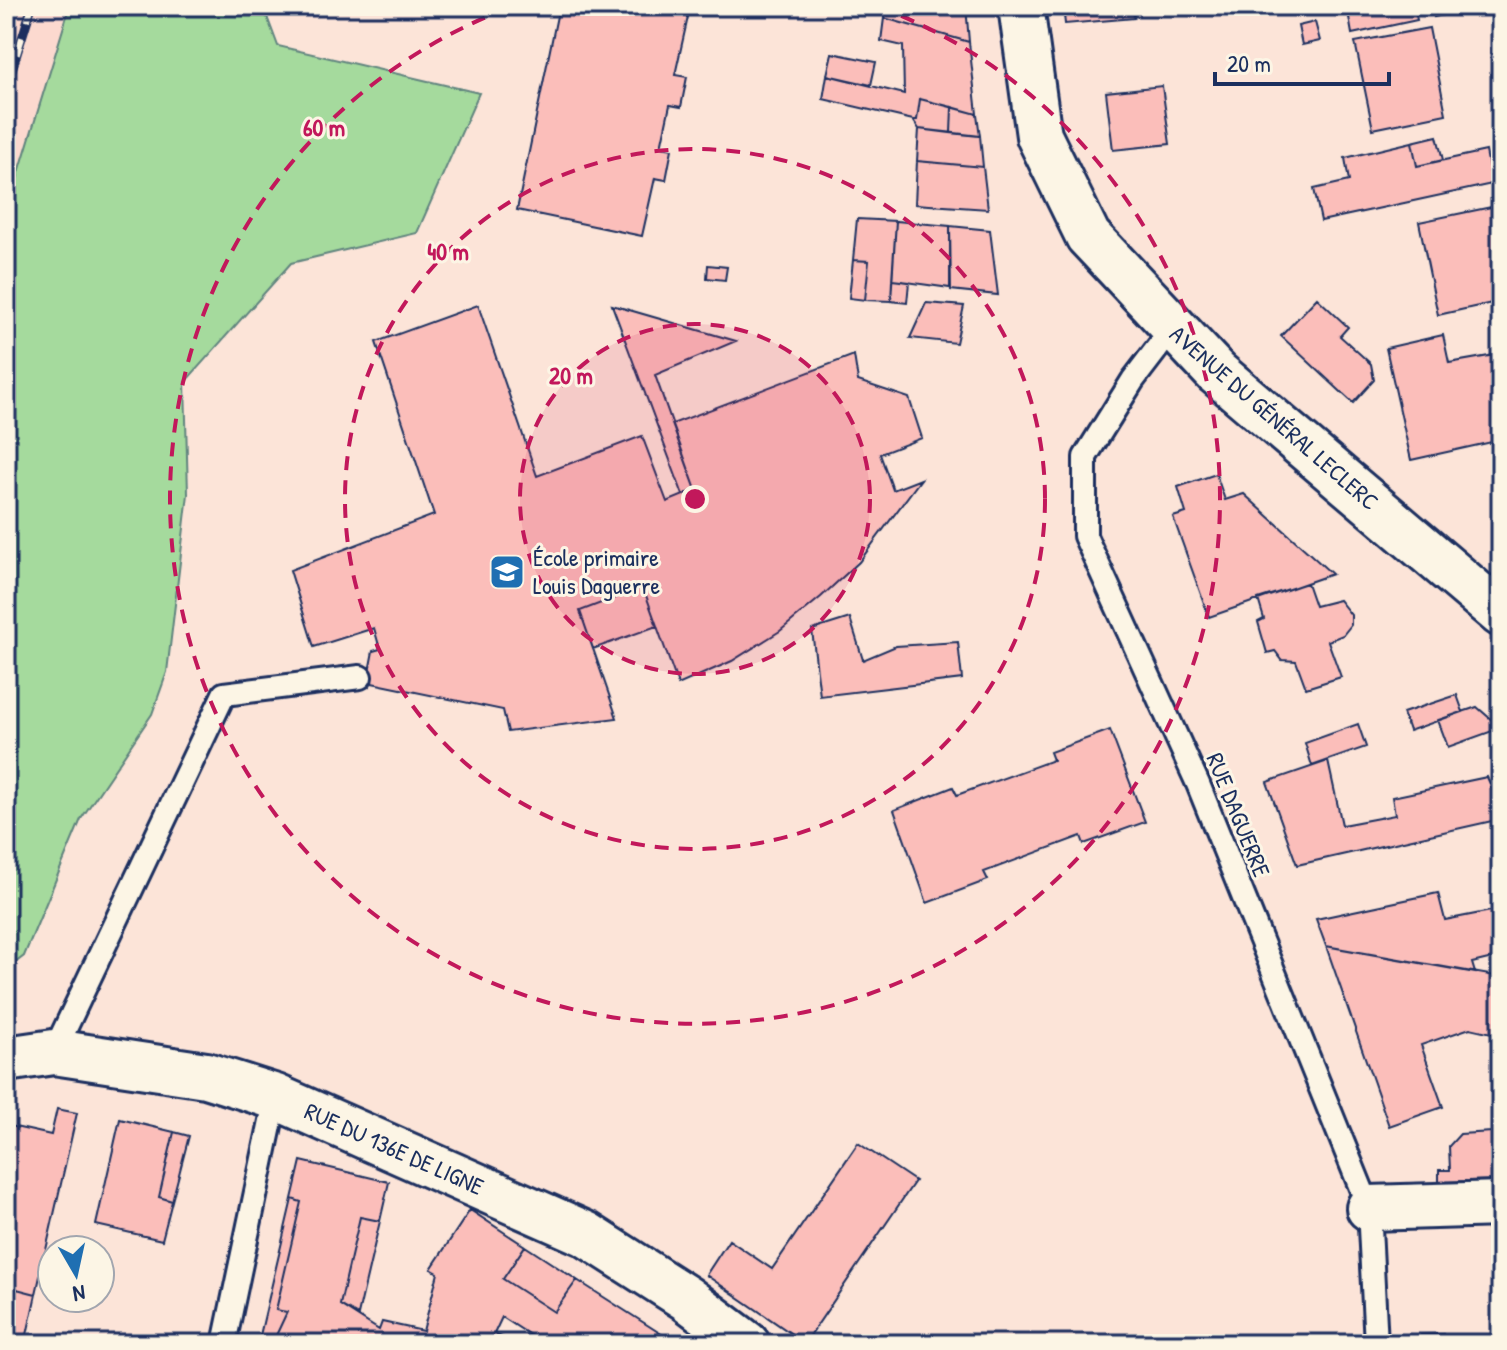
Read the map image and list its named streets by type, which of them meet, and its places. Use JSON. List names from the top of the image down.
{
  "streets": {
    "main road": ["AVENUE DU GÉNÉRAL LECLERC", "RUE DU 136E DE LIGNE"],
    "lane": ["RUE DAGUERRE"]
  },
  "crossings": [
    ["AVENUE DU GÉNÉRAL LECLERC", "RUE DAGUERRE"]
  ],
  "places": {
    "school or university": ["École primaire Louis Daguerre"]
  },
  "scale_bar": "20 m",
  "north": "bottom",
  "rings": ["60 m", "40 m", "20 m"]
}
